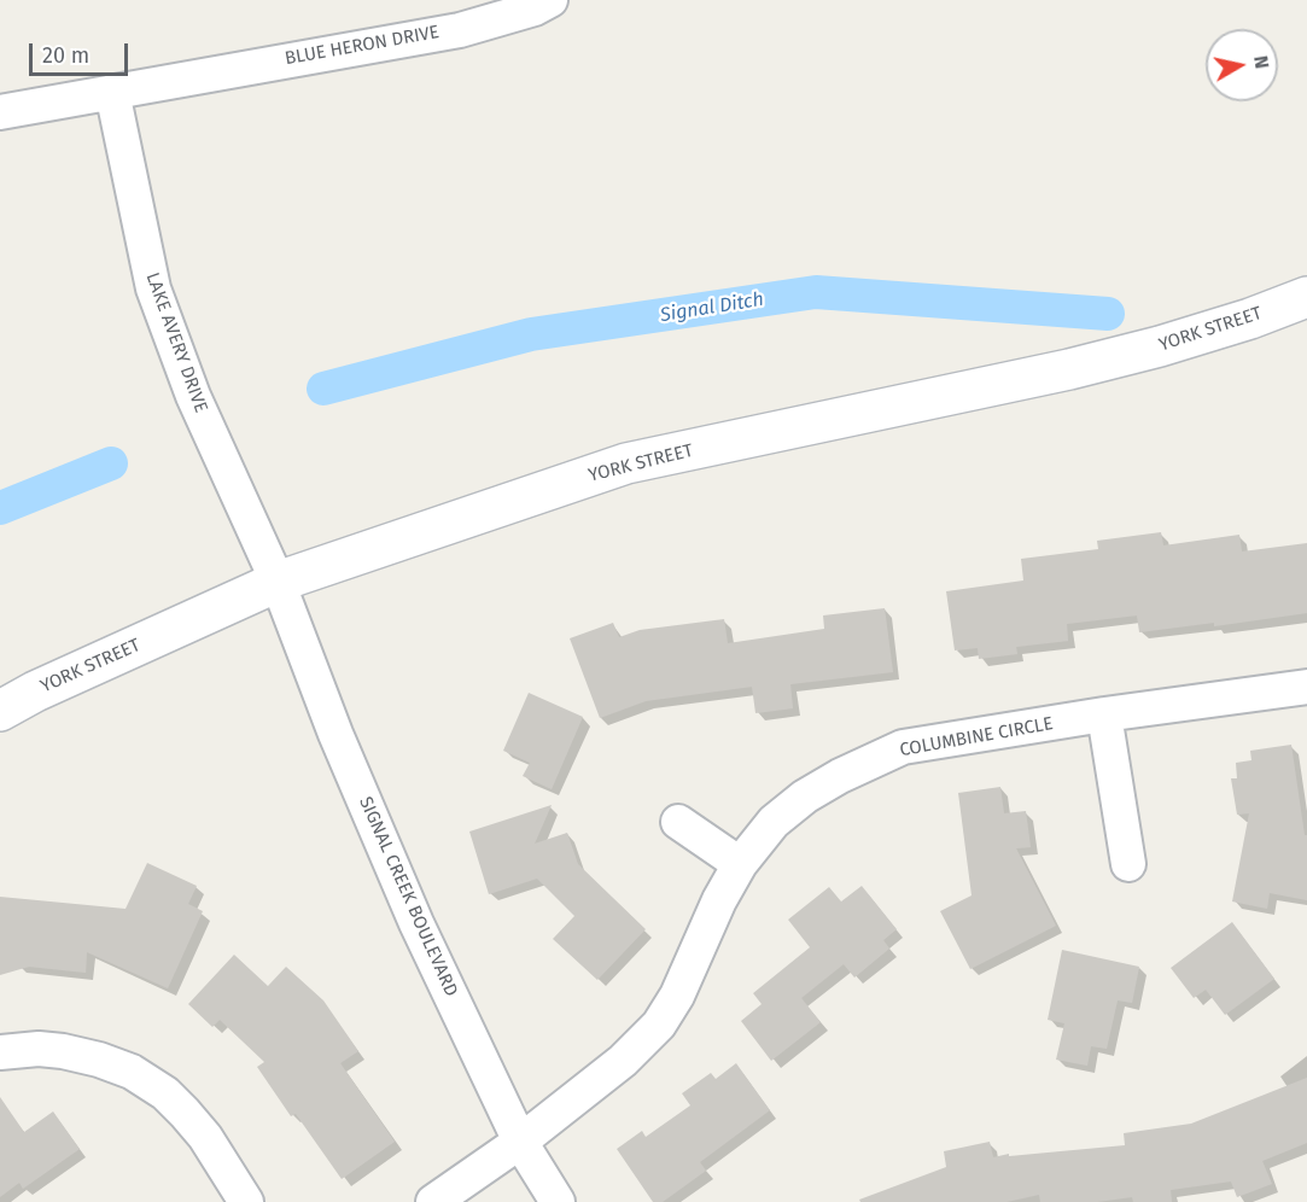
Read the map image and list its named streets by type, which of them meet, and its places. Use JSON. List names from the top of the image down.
{
  "streets": {
    "street": [
      "BLUE HERON DRIVE",
      "YORK STREET",
      "LAKE AVERY DRIVE",
      "COLUMBINE CIRCLE",
      "SIGNAL CREEK BOULEVARD"
    ]
  },
  "crossings": [
    ["BLUE HERON DRIVE", "LAKE AVERY DRIVE"],
    ["YORK STREET", "LAKE AVERY DRIVE"],
    ["YORK STREET", "SIGNAL CREEK BOULEVARD"],
    ["LAKE AVERY DRIVE", "SIGNAL CREEK BOULEVARD"],
    ["COLUMBINE CIRCLE", "SIGNAL CREEK BOULEVARD"]
  ],
  "water": ["Signal Ditch"],
  "scale_bar": "20 m",
  "north": "right"
}
